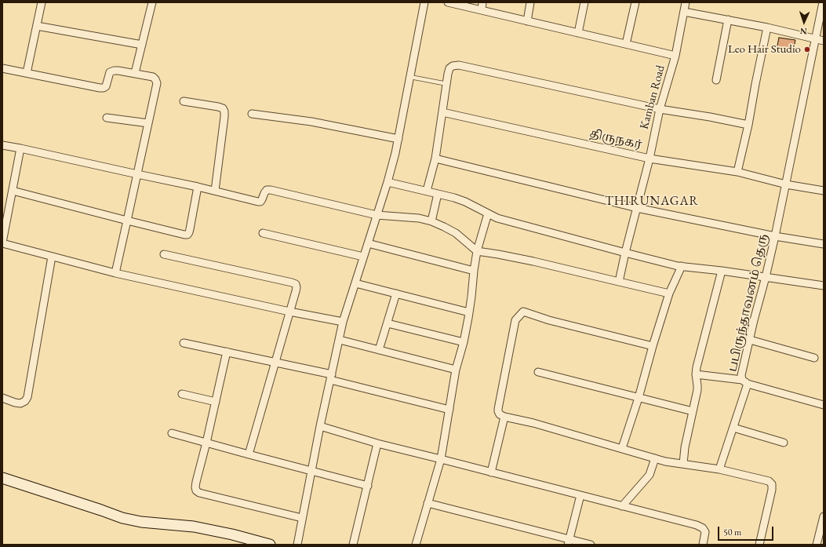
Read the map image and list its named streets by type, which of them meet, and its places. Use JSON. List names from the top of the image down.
{
  "streets": {
    "street": ["Kamban Road", "திருநகர்", "பபிருந்தாவனம் தெரு"]
  },
  "crossings": [
    ["Kamban Road", "திருநகர்"],
    ["திருநகர்", "பபிருந்தாவனம் தெரு"]
  ],
  "districts": ["THIRUNAGAR"],
  "places": ["Leo Hair Studio"],
  "scale_bar": "50 m",
  "north": "bottom"
}
